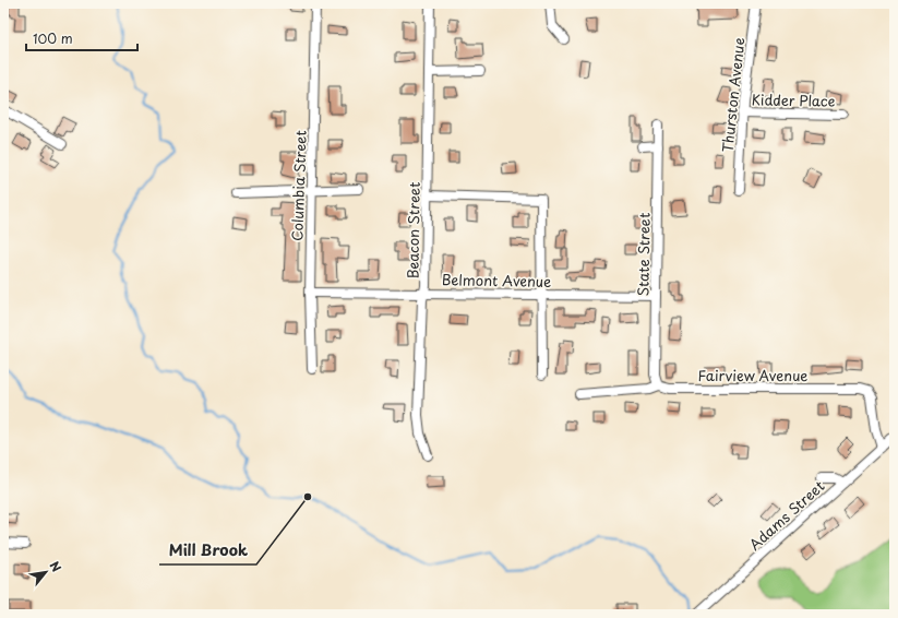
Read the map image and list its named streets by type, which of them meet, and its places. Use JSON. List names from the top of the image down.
{
  "streets": {
    "street": [
      "Thurston Avenue",
      "Kidder Place",
      "Columbia Street",
      "Beacon Street",
      "State Street",
      "Belmont Avenue",
      "Fairview Avenue",
      "Adams Street"
    ]
  },
  "crossings": [
    ["Thurston Avenue", "Kidder Place"],
    ["Columbia Street", "Belmont Avenue"],
    ["Beacon Street", "Belmont Avenue"],
    ["State Street", "Belmont Avenue"],
    ["State Street", "Fairview Avenue"],
    ["Fairview Avenue", "Adams Street"]
  ],
  "places": ["Mill Brook"],
  "scale_bar": "100 m",
  "north": "top right"
}
